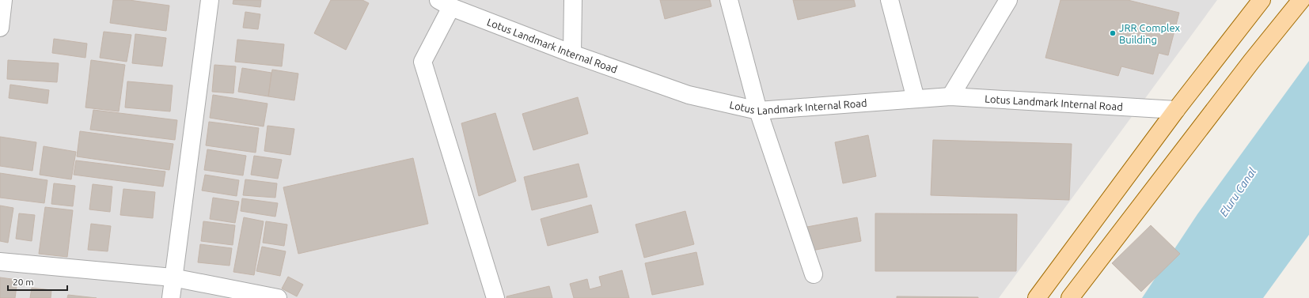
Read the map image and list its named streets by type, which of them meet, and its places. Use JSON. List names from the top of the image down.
{
  "streets": {
    "street": ["Lotus Landmark Internal Road"]
  },
  "water": ["Eluru Canal"],
  "places": ["JRR Complex Building"],
  "scale_bar": "20 m"
}
